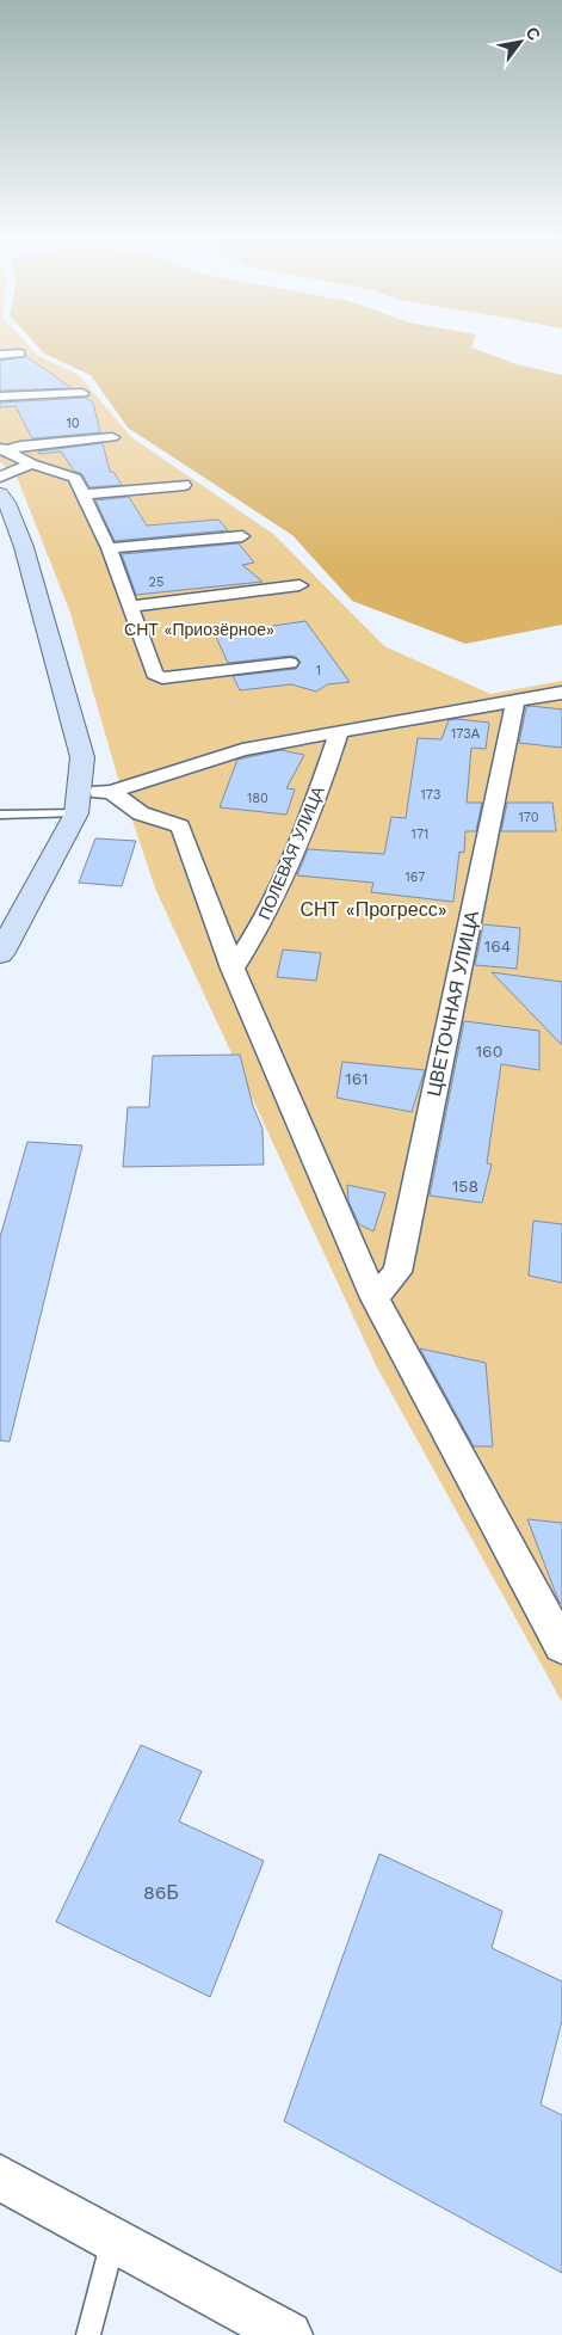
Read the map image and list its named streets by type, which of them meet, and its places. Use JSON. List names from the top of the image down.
{
  "streets": {
    "street": ["ПОЛЕВАЯ УЛИЦА", "ЦВЕТОЧНАЯ УЛИЦА"]
  },
  "parks": ["СНТ «Приозёрное»", "СНТ «Прогресс»"],
  "house_numbers": [
    "10",
    "25",
    "1",
    "173А",
    "173",
    "180",
    "170",
    "171",
    "167",
    "164",
    "160",
    "161",
    "158",
    "86Б"
  ],
  "north": "top right"
}
